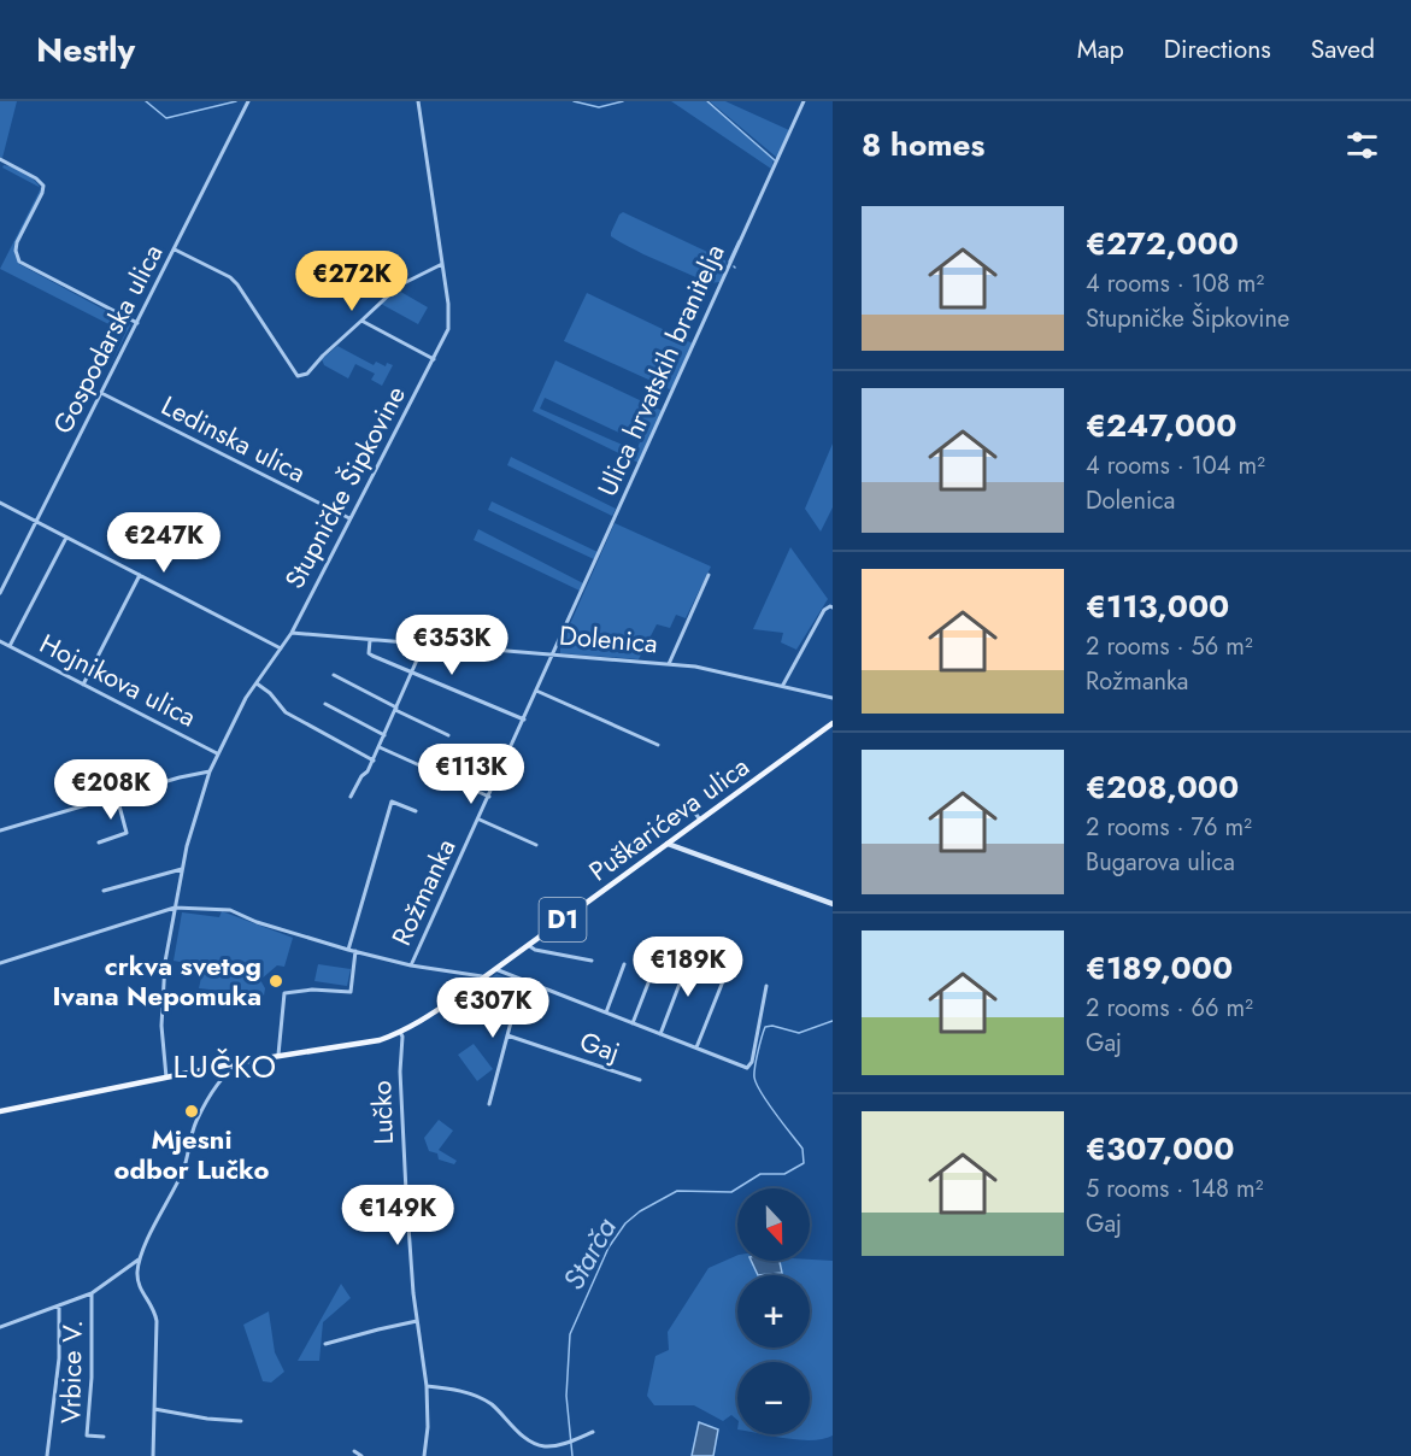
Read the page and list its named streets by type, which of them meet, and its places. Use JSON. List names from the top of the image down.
{
  "streets": {
    "main road": ["Puškarićeva ulica", "D1"],
    "street": [
      "Gospodarska ulica",
      "Ulica hrvatskih branitelja",
      "Ledinska ulica",
      "Stupničke Šipkovine",
      "Dolenica",
      "Hojnikova ulica",
      "Rožmanka",
      "Gaj",
      "Lučko",
      "Vrbice V."
    ]
  },
  "crossings": [
    ["Gospodarska ulica", "Ledinska ulica"],
    ["Ulica hrvatskih branitelja", "Dolenica"],
    ["Ulica hrvatskih branitelja", "Rožmanka"],
    ["Ledinska ulica", "Stupničke Šipkovine"],
    ["Stupničke Šipkovine", "Dolenica"],
    ["Stupničke Šipkovine", "Hojnikova ulica"],
    ["Stupničke Šipkovine", "Puškarićeva ulica"],
    ["Dolenica", "Rožmanka"],
    ["Puškarićeva ulica", "Gaj"],
    ["Puškarićeva ulica", "Lučko"]
  ],
  "districts": ["LUČKO"],
  "water": ["Starča"],
  "places": ["crkva svetog Ivana Nepomuka", "Mjesni odbor Lučko"],
  "north": "bottom",
  "page": {
    "header": "Nestly",
    "nav": ["Map", "Directions", "Saved"],
    "heading": "8 homes",
    "list": [
      {
        "name": "€272,000",
        "note": "4 rooms · 108 m² · Stupničke Šipkovine"
      },
      {
        "name": "€247,000",
        "note": "4 rooms · 104 m² · Dolenica"
      },
      {
        "name": "€113,000",
        "note": "2 rooms · 56 m² · Rožmanka"
      },
      {
        "name": "€208,000",
        "note": "2 rooms · 76 m² · Bugarova ulica"
      },
      {
        "name": "€189,000",
        "note": "2 rooms · 66 m² · Gaj"
      },
      {
        "name": "€307,000",
        "note": "5 rooms · 148 m² · Gaj"
      }
    ],
    "price": [
      "€272K",
      "€247K",
      "€353K",
      "€113K",
      "€208K",
      "€189K",
      "€307K",
      "€149K"
    ],
    "map_buttons": ["+", "−"]
  }
}
